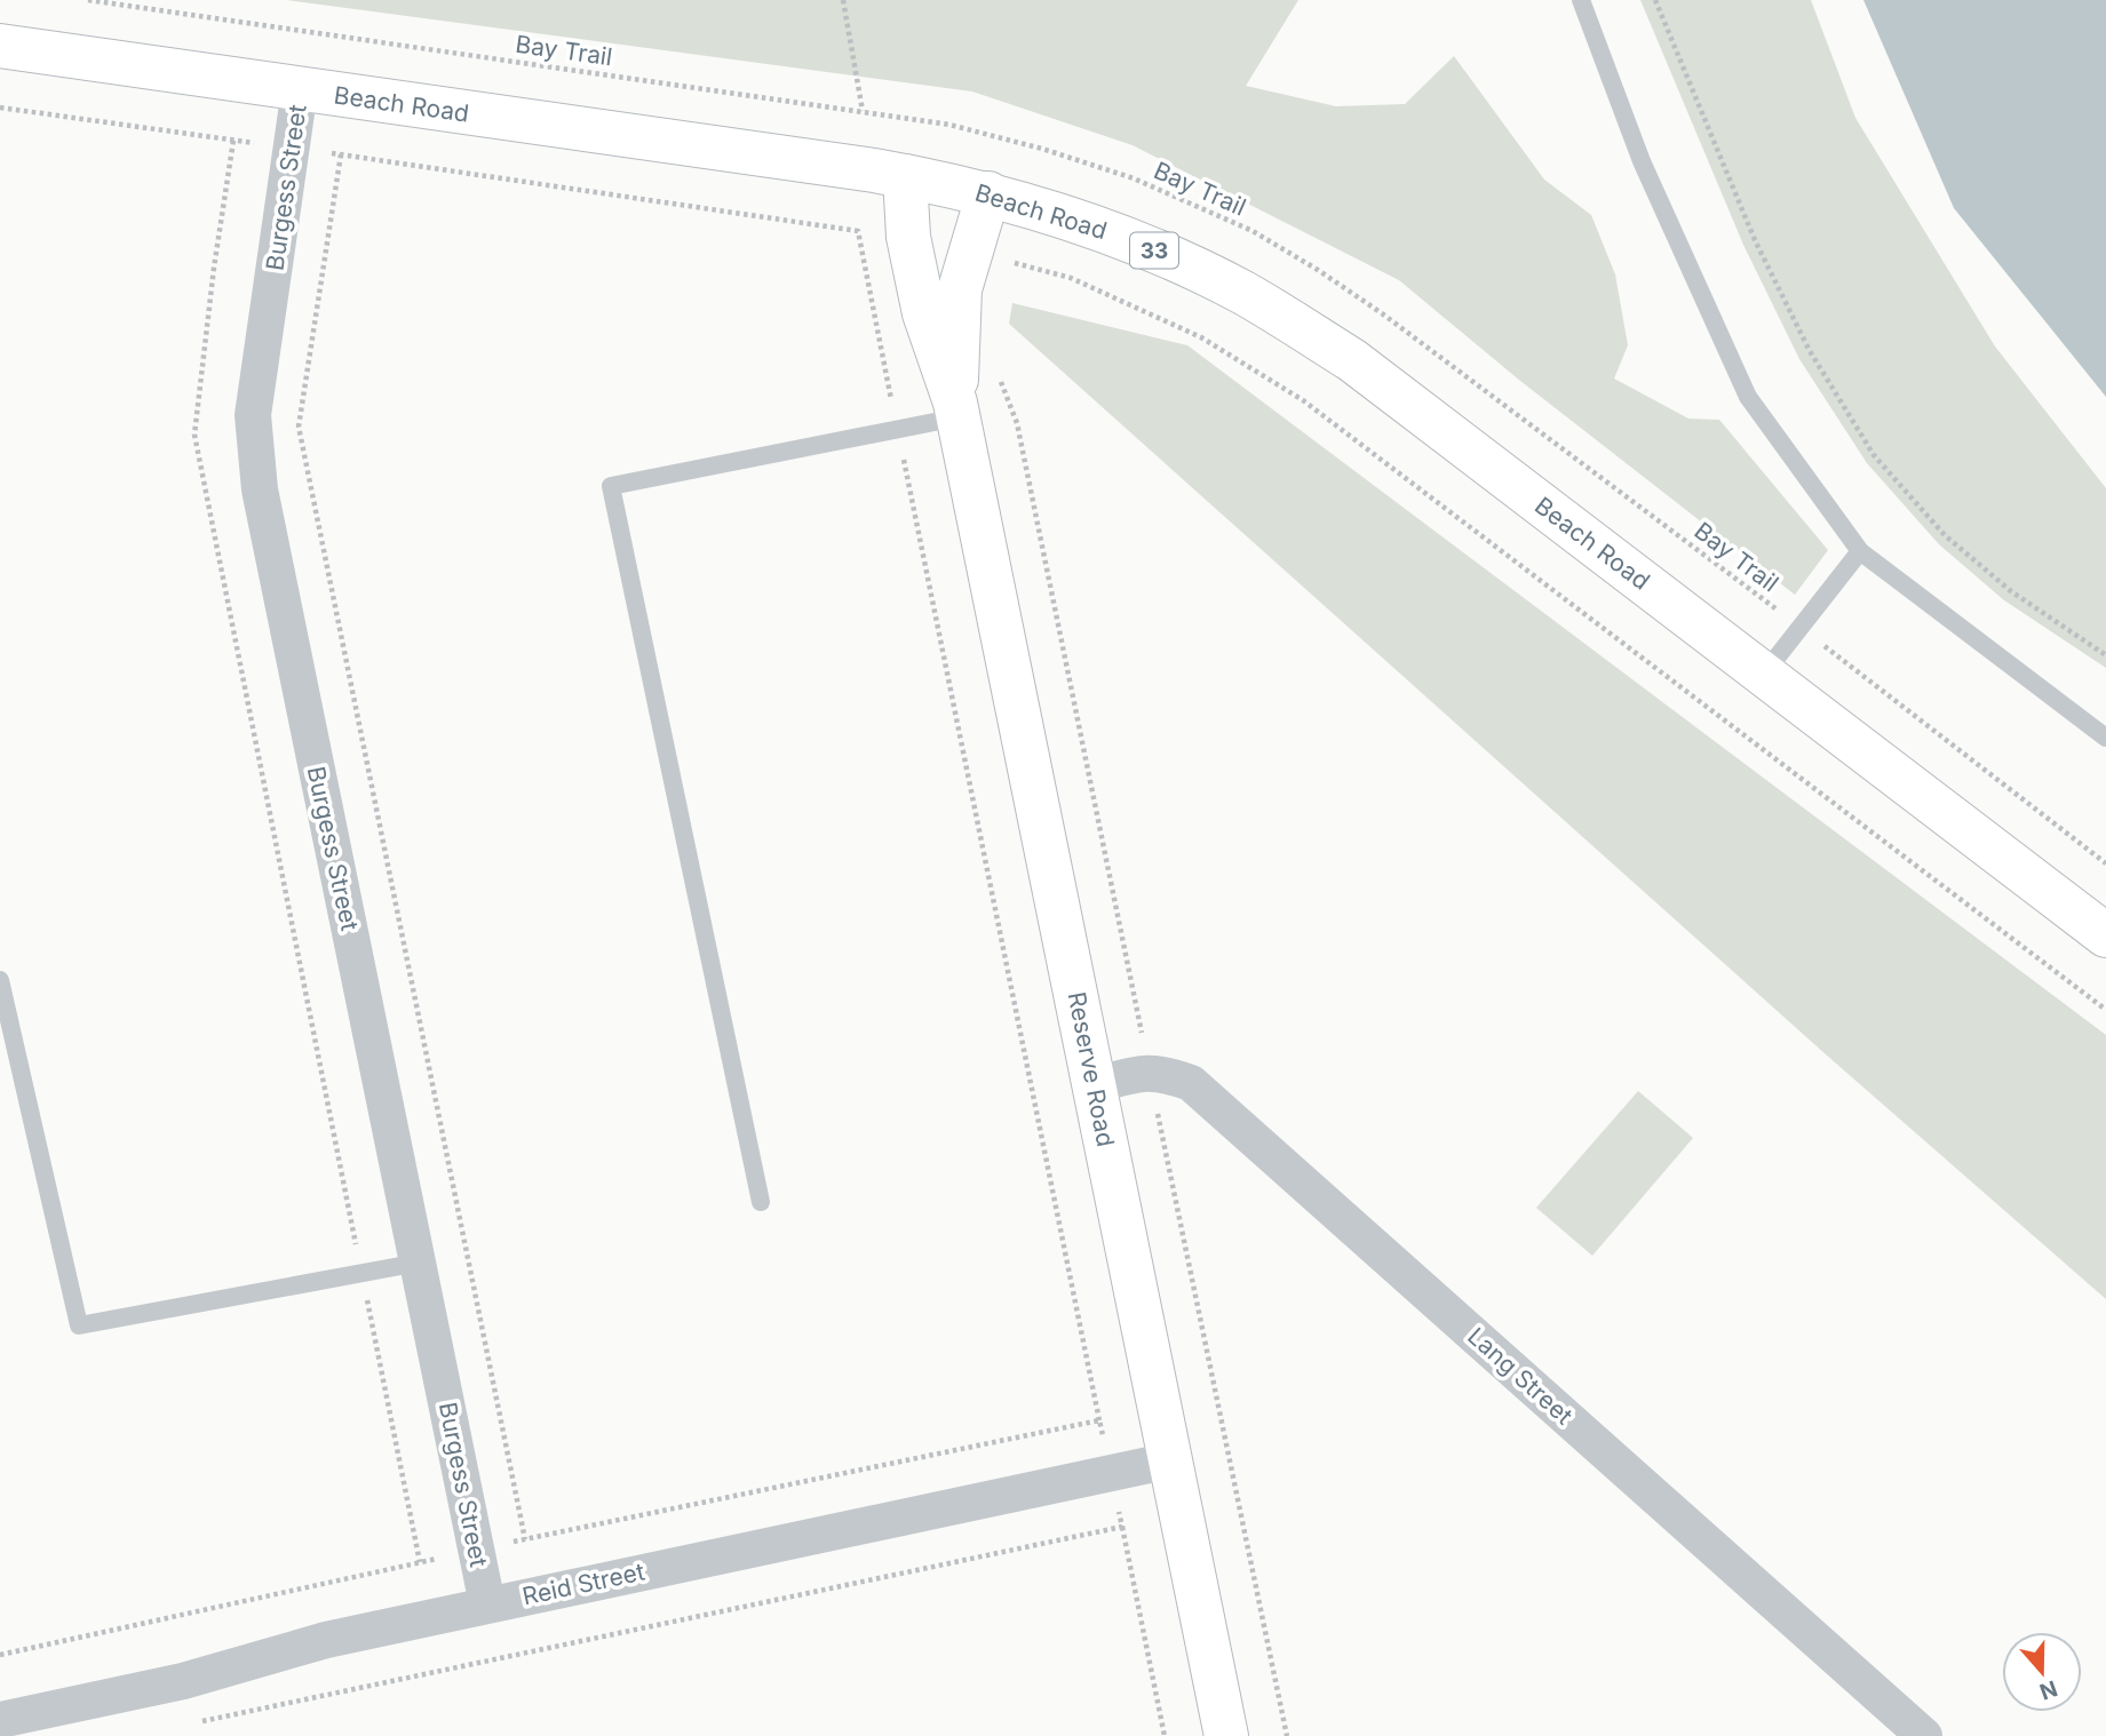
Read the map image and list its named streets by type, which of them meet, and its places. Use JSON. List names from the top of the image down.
{
  "streets": {
    "main road": ["Beach Road", "33", "Reserve Road"],
    "street": ["Burgess Street", "Lang Street", "Reid Street"],
    "path": ["Bay Trail"]
  },
  "crossings": [
    ["Beach Road", "Burgess Street"],
    ["Beach Road", "Reserve Road"],
    ["Burgess Street", "Reid Street"],
    ["Reserve Road", "Lang Street"],
    ["Reserve Road", "Reid Street"]
  ],
  "north": "bottom"
}
